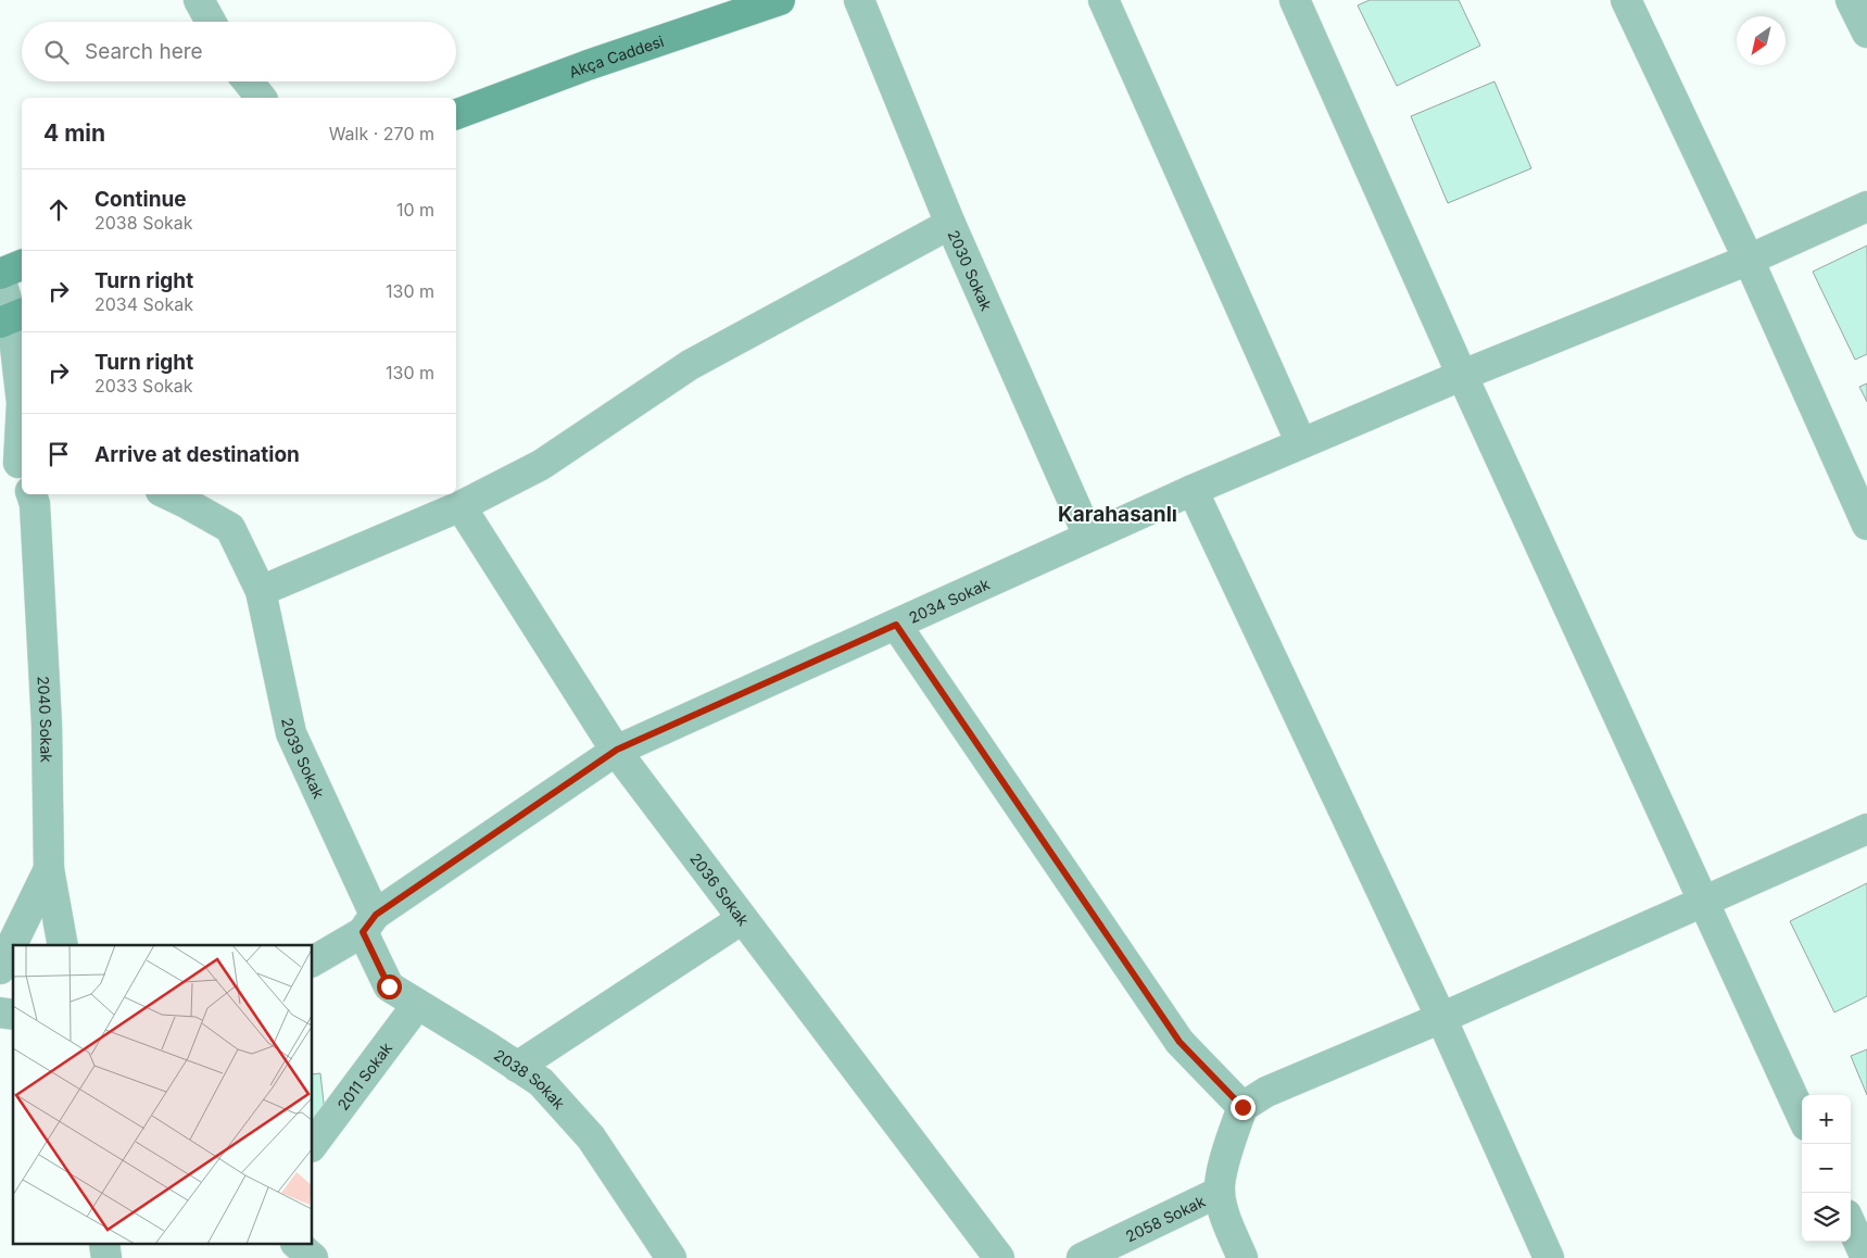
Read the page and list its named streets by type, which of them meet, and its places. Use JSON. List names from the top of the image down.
{
  "streets": {
    "street": [
      "Akça Caddesi",
      "2030 Sokak",
      "2034 Sokak",
      "2040 Sokak",
      "2039 Sokak",
      "2036 Sokak",
      "2011 Sokak",
      "2038 Sokak",
      "2058 Sokak"
    ]
  },
  "crossings": [
    ["2030 Sokak", "2034 Sokak"],
    ["2034 Sokak", "2039 Sokak"],
    ["2034 Sokak", "2036 Sokak"],
    ["2034 Sokak", "2038 Sokak"],
    ["2039 Sokak", "2038 Sokak"],
    ["2011 Sokak", "2038 Sokak"]
  ],
  "districts": ["Karahasanlı"],
  "north": "bottom left",
  "page": {
    "search": "Search here",
    "heading": ["4 min", "Walk · 270 m"],
    "list": [
      ["Continue", "2038 Sokak", "10 m"],
      ["Turn right", "2034 Sokak", "130 m"],
      ["Turn right", "2033 Sokak", "130 m"],
      "Arrive at destination"
    ],
    "map_buttons": ["+", "−"]
  }
}
